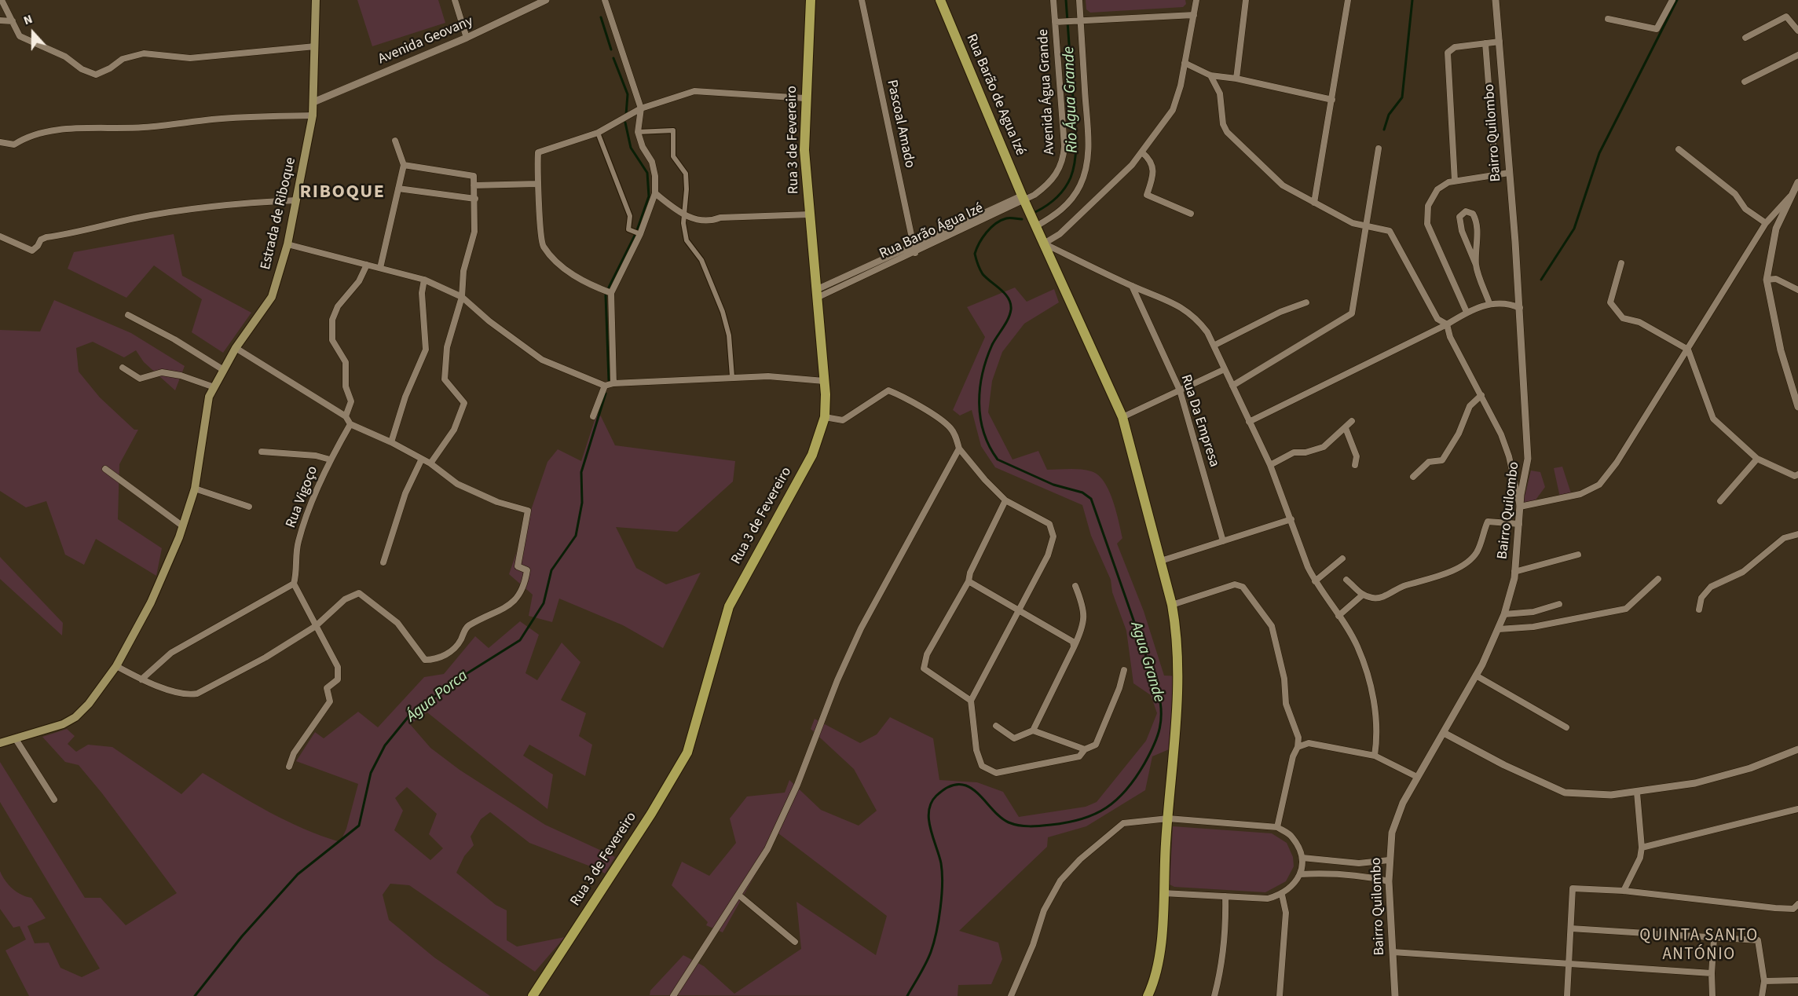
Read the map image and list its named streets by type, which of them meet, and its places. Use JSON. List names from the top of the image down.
{
  "streets": {
    "main road": ["Rua Barão de Agua Izé", "Rua 3 de Fevereiro", "Estrada de Riboque"],
    "street": [
      "Avenida Geovany",
      "Avenida Água Grande",
      "Pascoal Amado",
      "Bairro Quilombo",
      "Rua Barão Água Izé",
      "Rua Da Empresa",
      "Rua Vigoço"
    ]
  },
  "crossings": [
    ["Avenida Geovany", "Estrada de Riboque"],
    ["Avenida Água Grande", "Rua Barão Água Izé"],
    ["Rua Barão de Agua Izé", "Rua Barão Água Izé"],
    ["Pascoal Amado", "Rua Barão Água Izé"],
    ["Rua 3 de Fevereiro", "Rua Barão Água Izé"]
  ],
  "districts": ["RIBOQUE", "QUINTA SANTO ANTÓNIO"],
  "water": ["Rio Água Grande", "Agua Grande", "Água Porca"],
  "north": "top"
}
